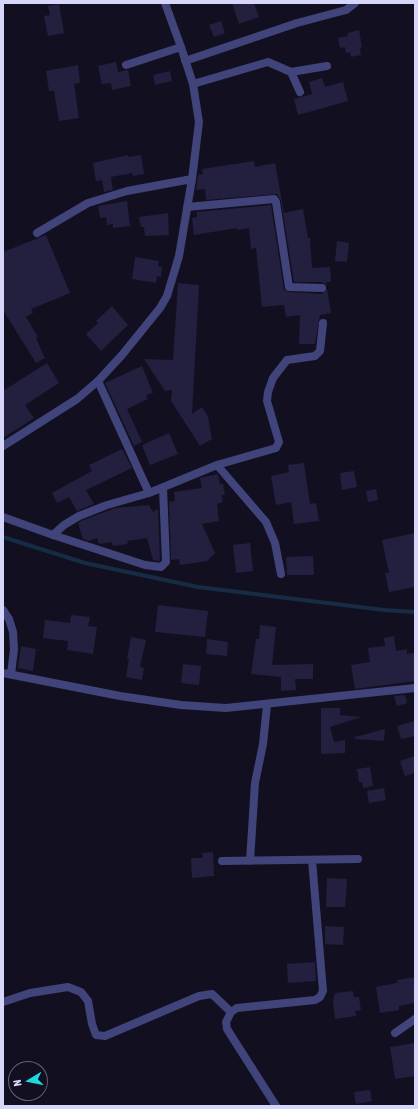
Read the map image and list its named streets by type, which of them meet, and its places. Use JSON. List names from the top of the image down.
{
  "north": "left"
}
